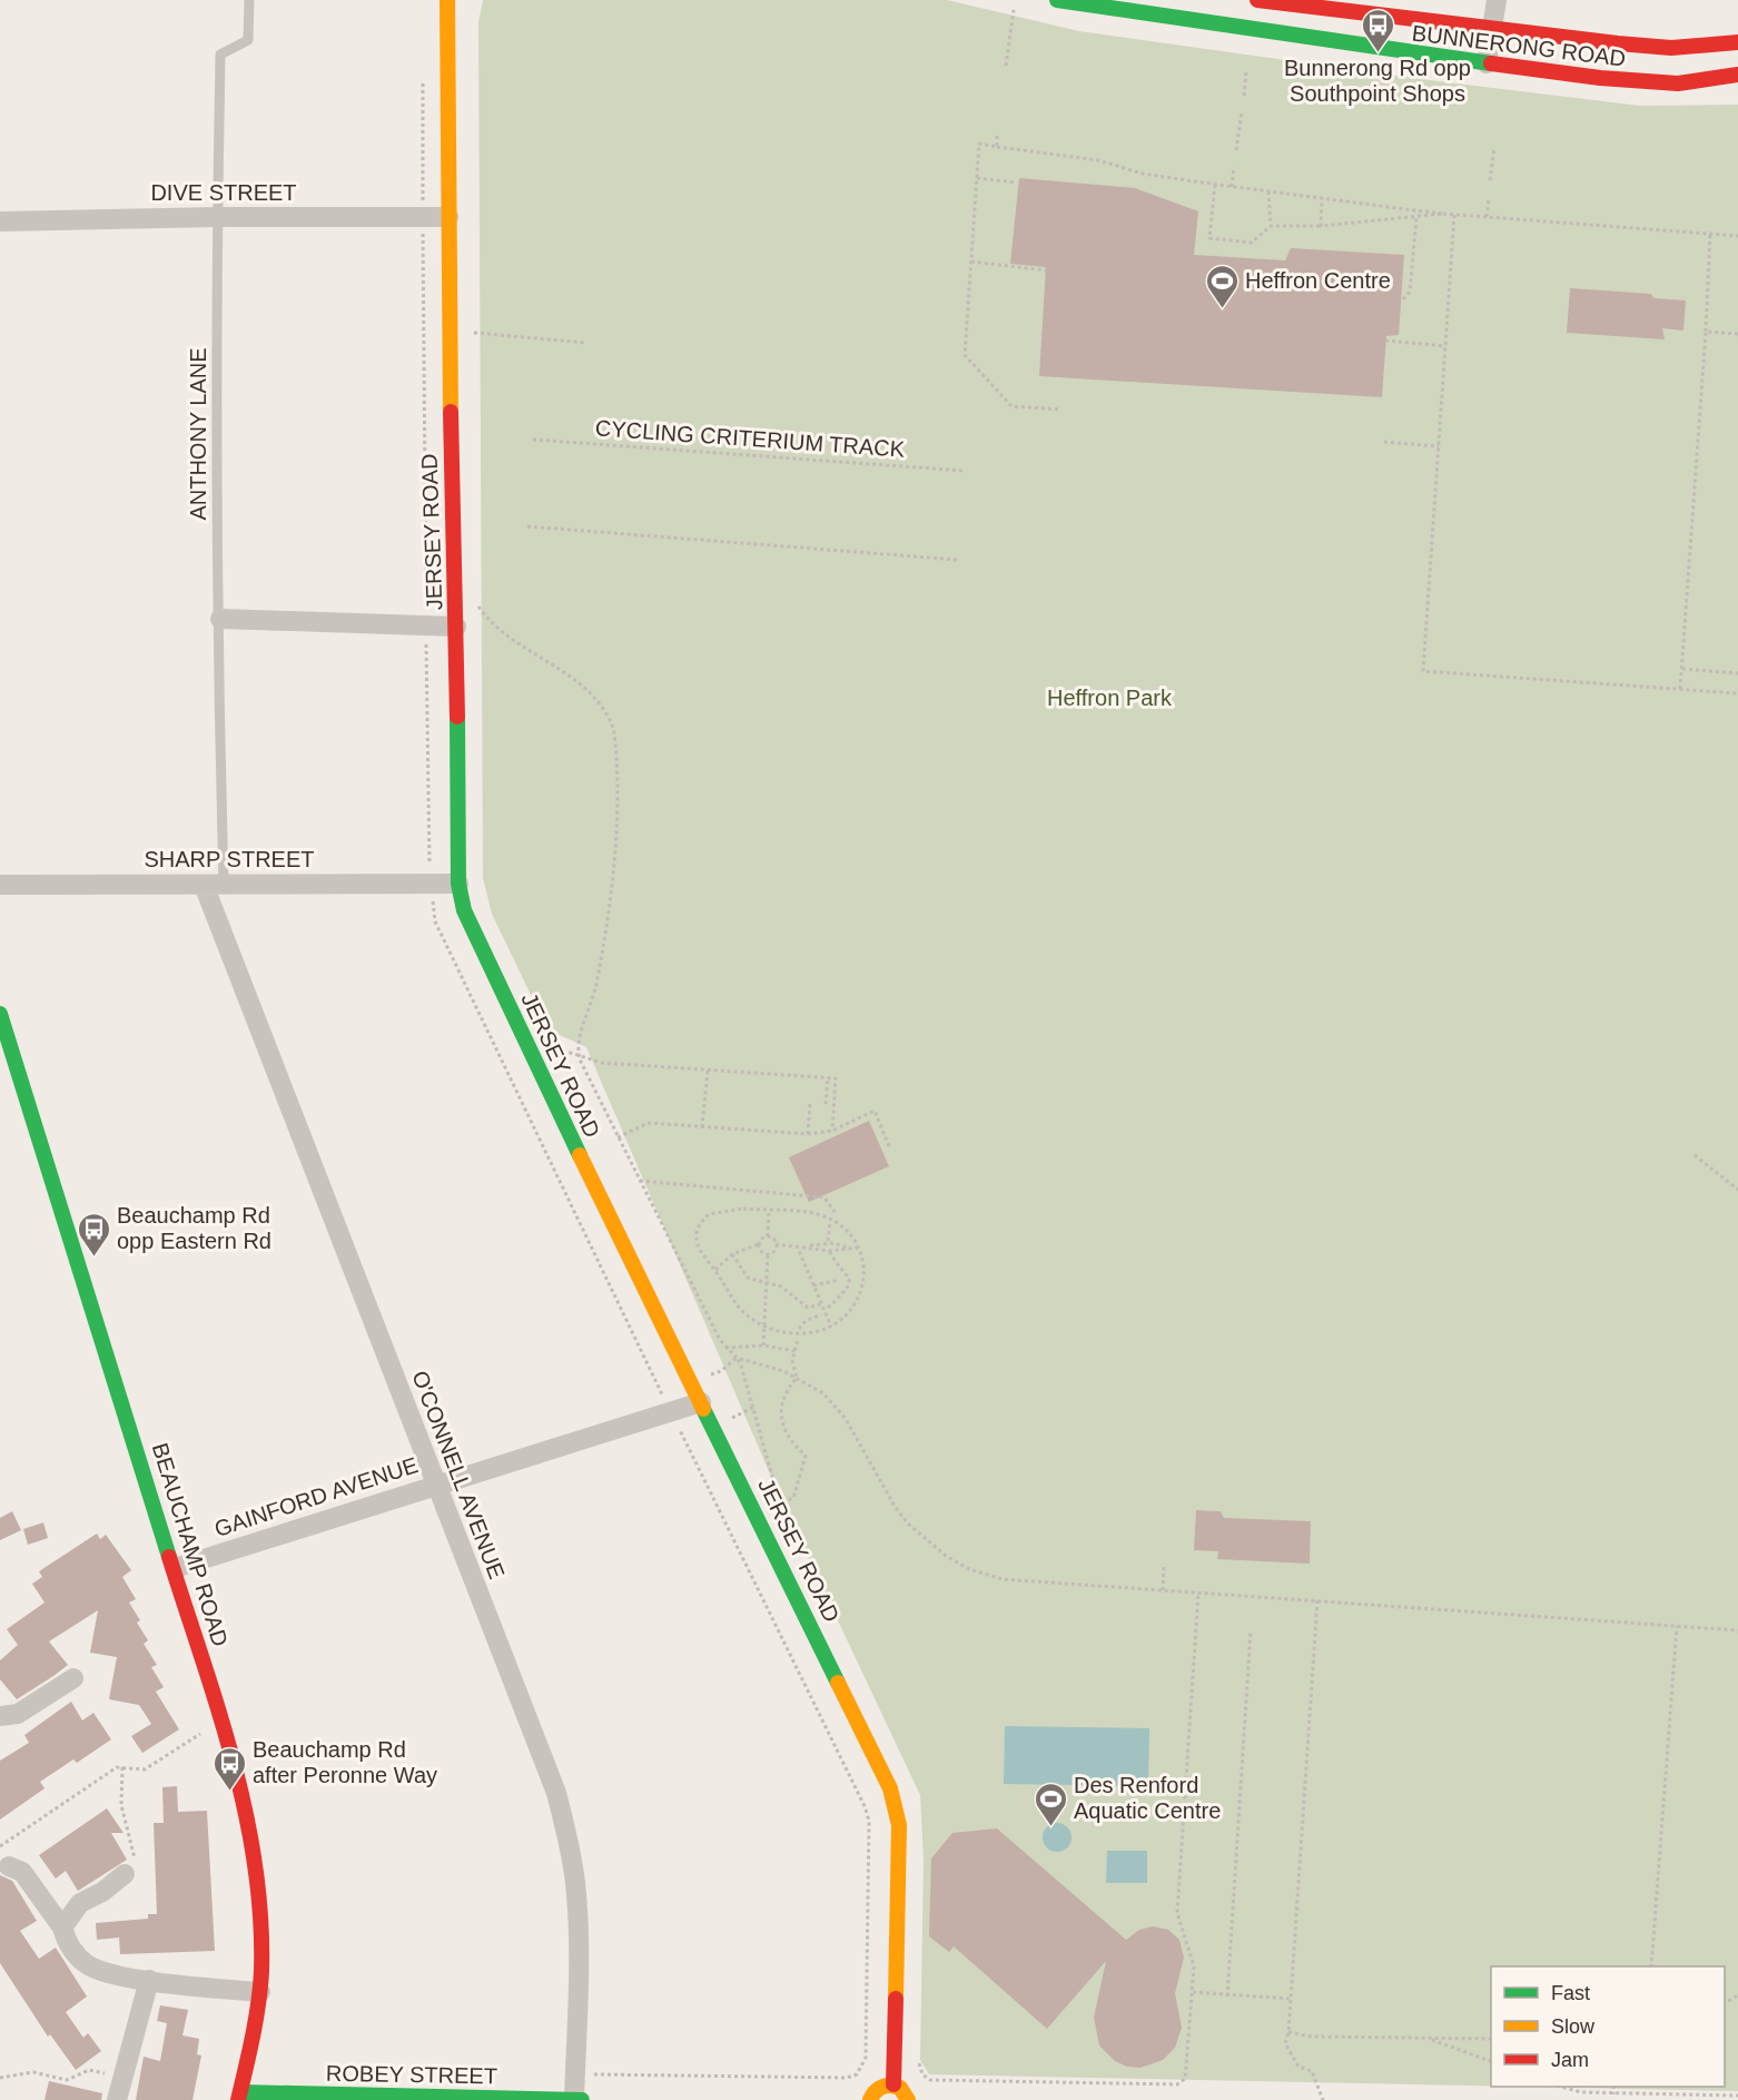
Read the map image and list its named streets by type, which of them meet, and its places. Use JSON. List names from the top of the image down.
{
  "streets": {
    "street": [
      "BUNNERONG ROAD",
      "DIVE STREET",
      "JERSEY ROAD",
      "SHARP STREET",
      "O'CONNELL AVENUE",
      "GAINFORD AVENUE",
      "BEAUCHAMP ROAD",
      "ROBEY STREET"
    ],
    "lane": ["ANTHONY LANE"],
    "path": ["CYCLING CRITERIUM TRACK"]
  },
  "crossings": [
    ["DIVE STREET", "ANTHONY LANE"],
    ["DIVE STREET", "JERSEY ROAD"],
    ["ANTHONY LANE", "SHARP STREET"],
    ["ANTHONY LANE", "O'CONNELL AVENUE"],
    ["JERSEY ROAD", "SHARP STREET"],
    ["JERSEY ROAD", "O'CONNELL AVENUE"],
    ["JERSEY ROAD", "GAINFORD AVENUE"],
    ["SHARP STREET", "O'CONNELL AVENUE"],
    ["O'CONNELL AVENUE", "GAINFORD AVENUE"],
    ["O'CONNELL AVENUE", "ROBEY STREET"],
    ["GAINFORD AVENUE", "BEAUCHAMP ROAD"],
    ["BEAUCHAMP ROAD", "ROBEY STREET"]
  ],
  "parks": ["Heffron Park"],
  "places": {
    "bus stop": ["Bunnerong Rd opp Southpoint Shops", "Beauchamp Rd opp Eastern Rd", "Beauchamp Rd after Peronne Way"],
    "sports": ["Heffron Centre", "Des Renford Aquatic Centre"]
  },
  "legend": ["Fast", "Slow", "Jam"]
}
